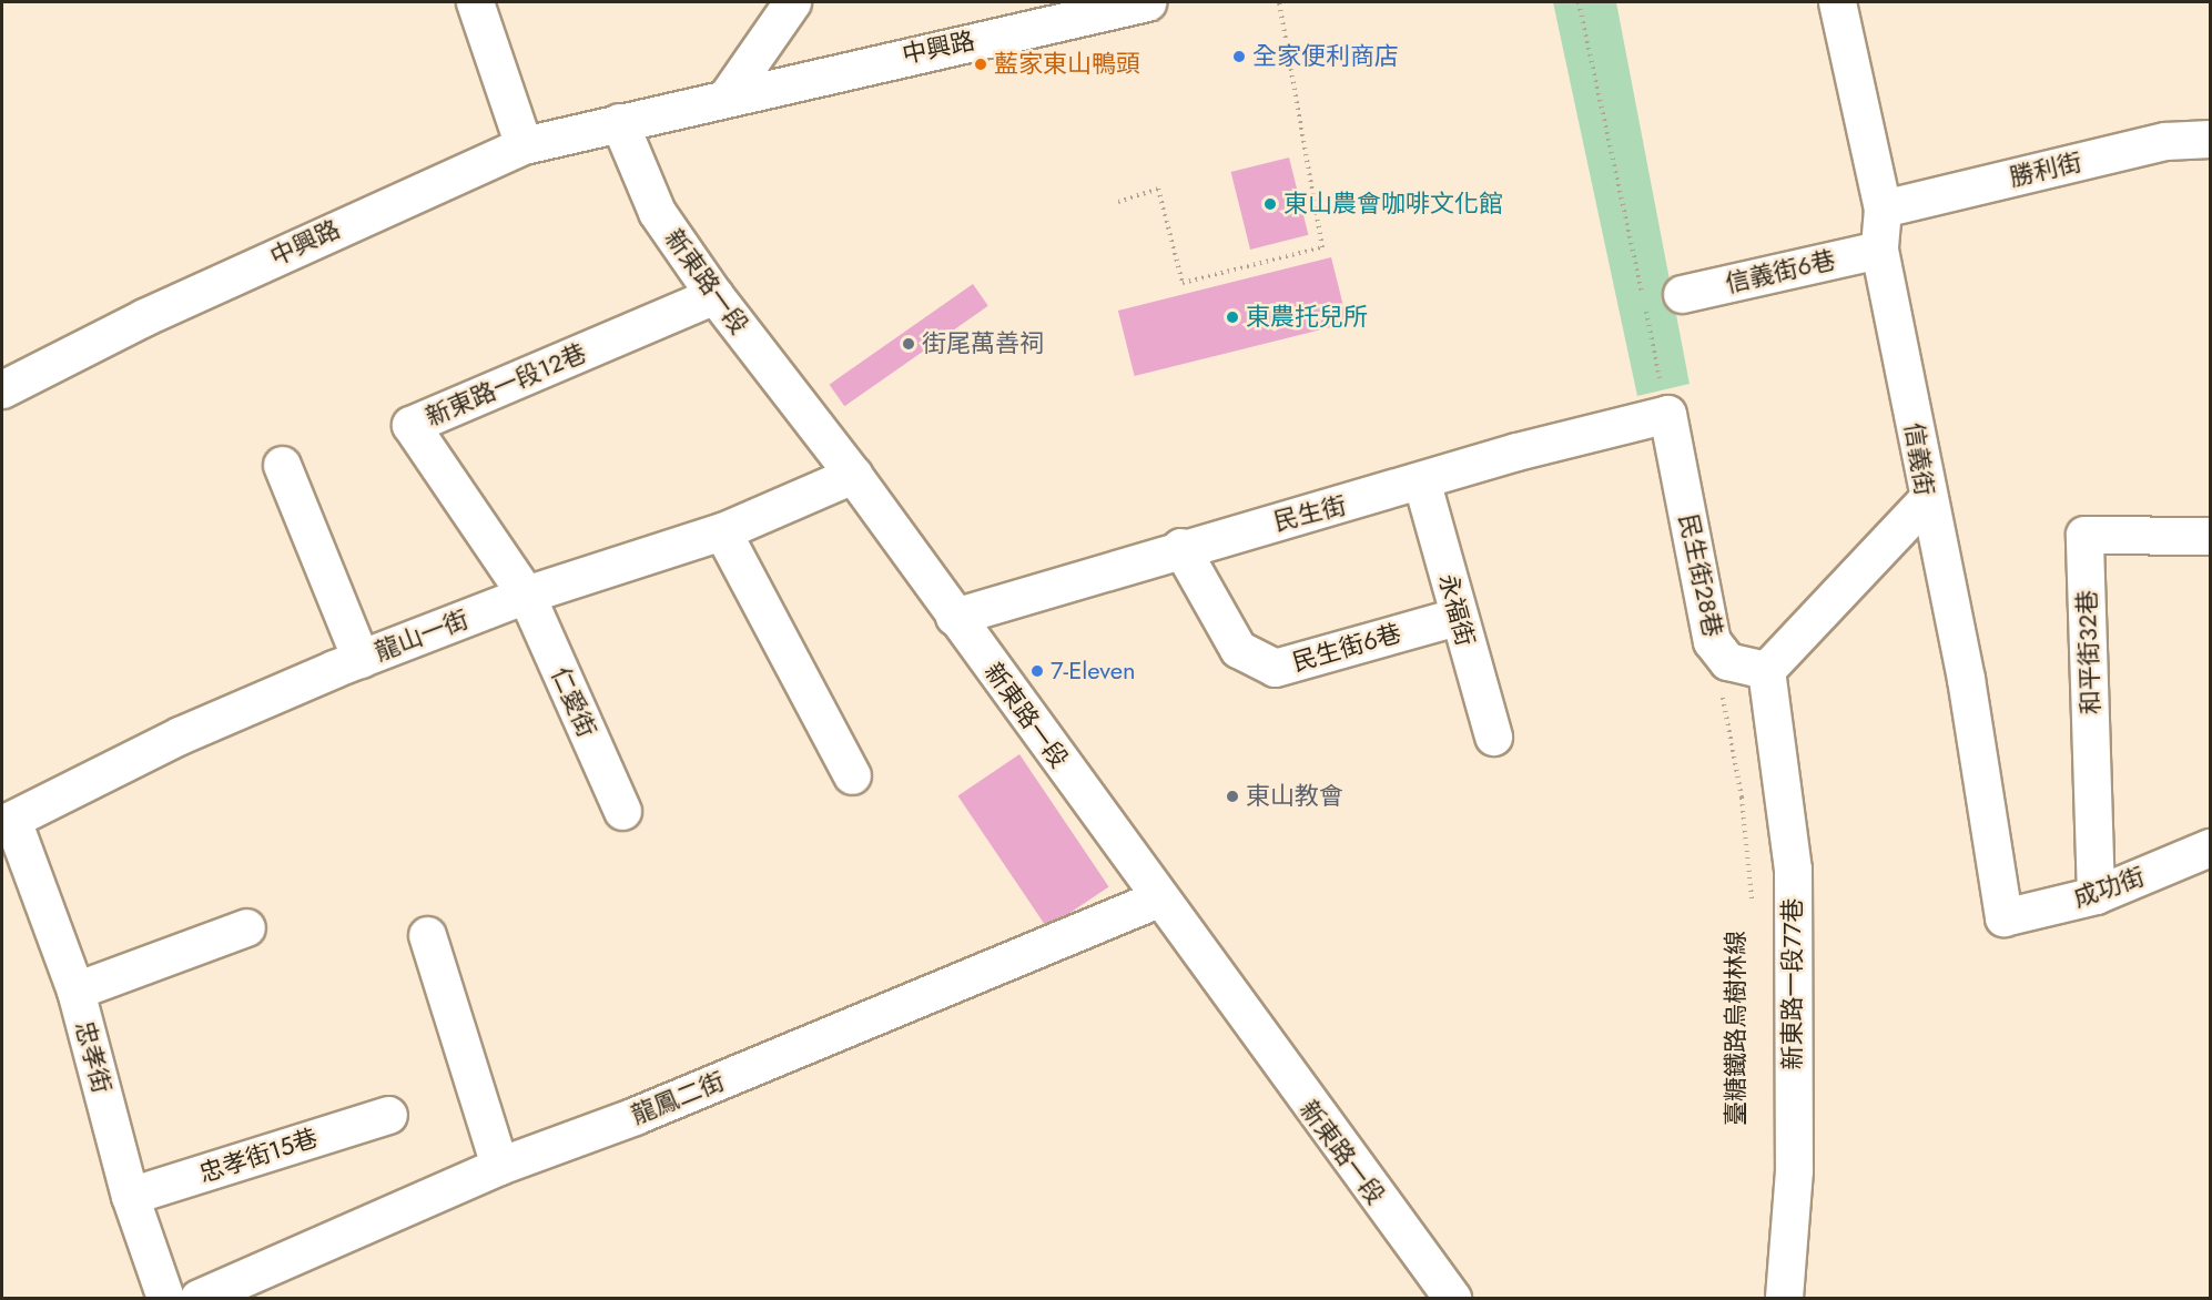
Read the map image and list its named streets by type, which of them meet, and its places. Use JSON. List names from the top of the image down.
{
  "streets": {
    "street": [
      "中興路",
      "勝利街",
      "信義街6巷",
      "新東路一段",
      "新東路一段12巷",
      "信義街",
      "民生街",
      "民生街28巷",
      "永福街",
      "龍山一街",
      "民生街6巷",
      "和平街32巷",
      "仁愛街",
      "成功街",
      "新東路一段77巷",
      "忠孝街",
      "龍鳳二街",
      "忠孝街15巷"
    ],
    "path": ["臺糖鐵路烏樹林線"]
  },
  "crossings": [
    ["中興路", "新東路一段"],
    ["勝利街", "信義街"],
    ["信義街6巷", "信義街"],
    ["新東路一段", "新東路一段12巷"],
    ["新東路一段", "民生街"],
    ["新東路一段", "龍山一街"],
    ["新東路一段", "龍鳳二街"],
    ["新東路一段12巷", "龍山一街"],
    ["新東路一段12巷", "仁愛街"],
    ["信義街", "成功街"],
    ["民生街", "民生街28巷"],
    ["民生街", "永福街"],
    ["民生街", "民生街6巷"],
    ["民生街28巷", "新東路一段77巷"],
    ["民生街28巷", "臺糖鐵路烏樹林線"],
    ["永福街", "民生街6巷"],
    ["龍山一街", "仁愛街"],
    ["龍山一街", "忠孝街"],
    ["和平街32巷", "成功街"],
    ["忠孝街", "忠孝街15巷"]
  ],
  "places": [
    "全家便利商店",
    "藍家東山鴨頭",
    "東山農會咖啡文化館",
    "東農托兒所",
    "街尾萬善祠",
    "7-Eleven",
    "東山教會"
  ]
}
